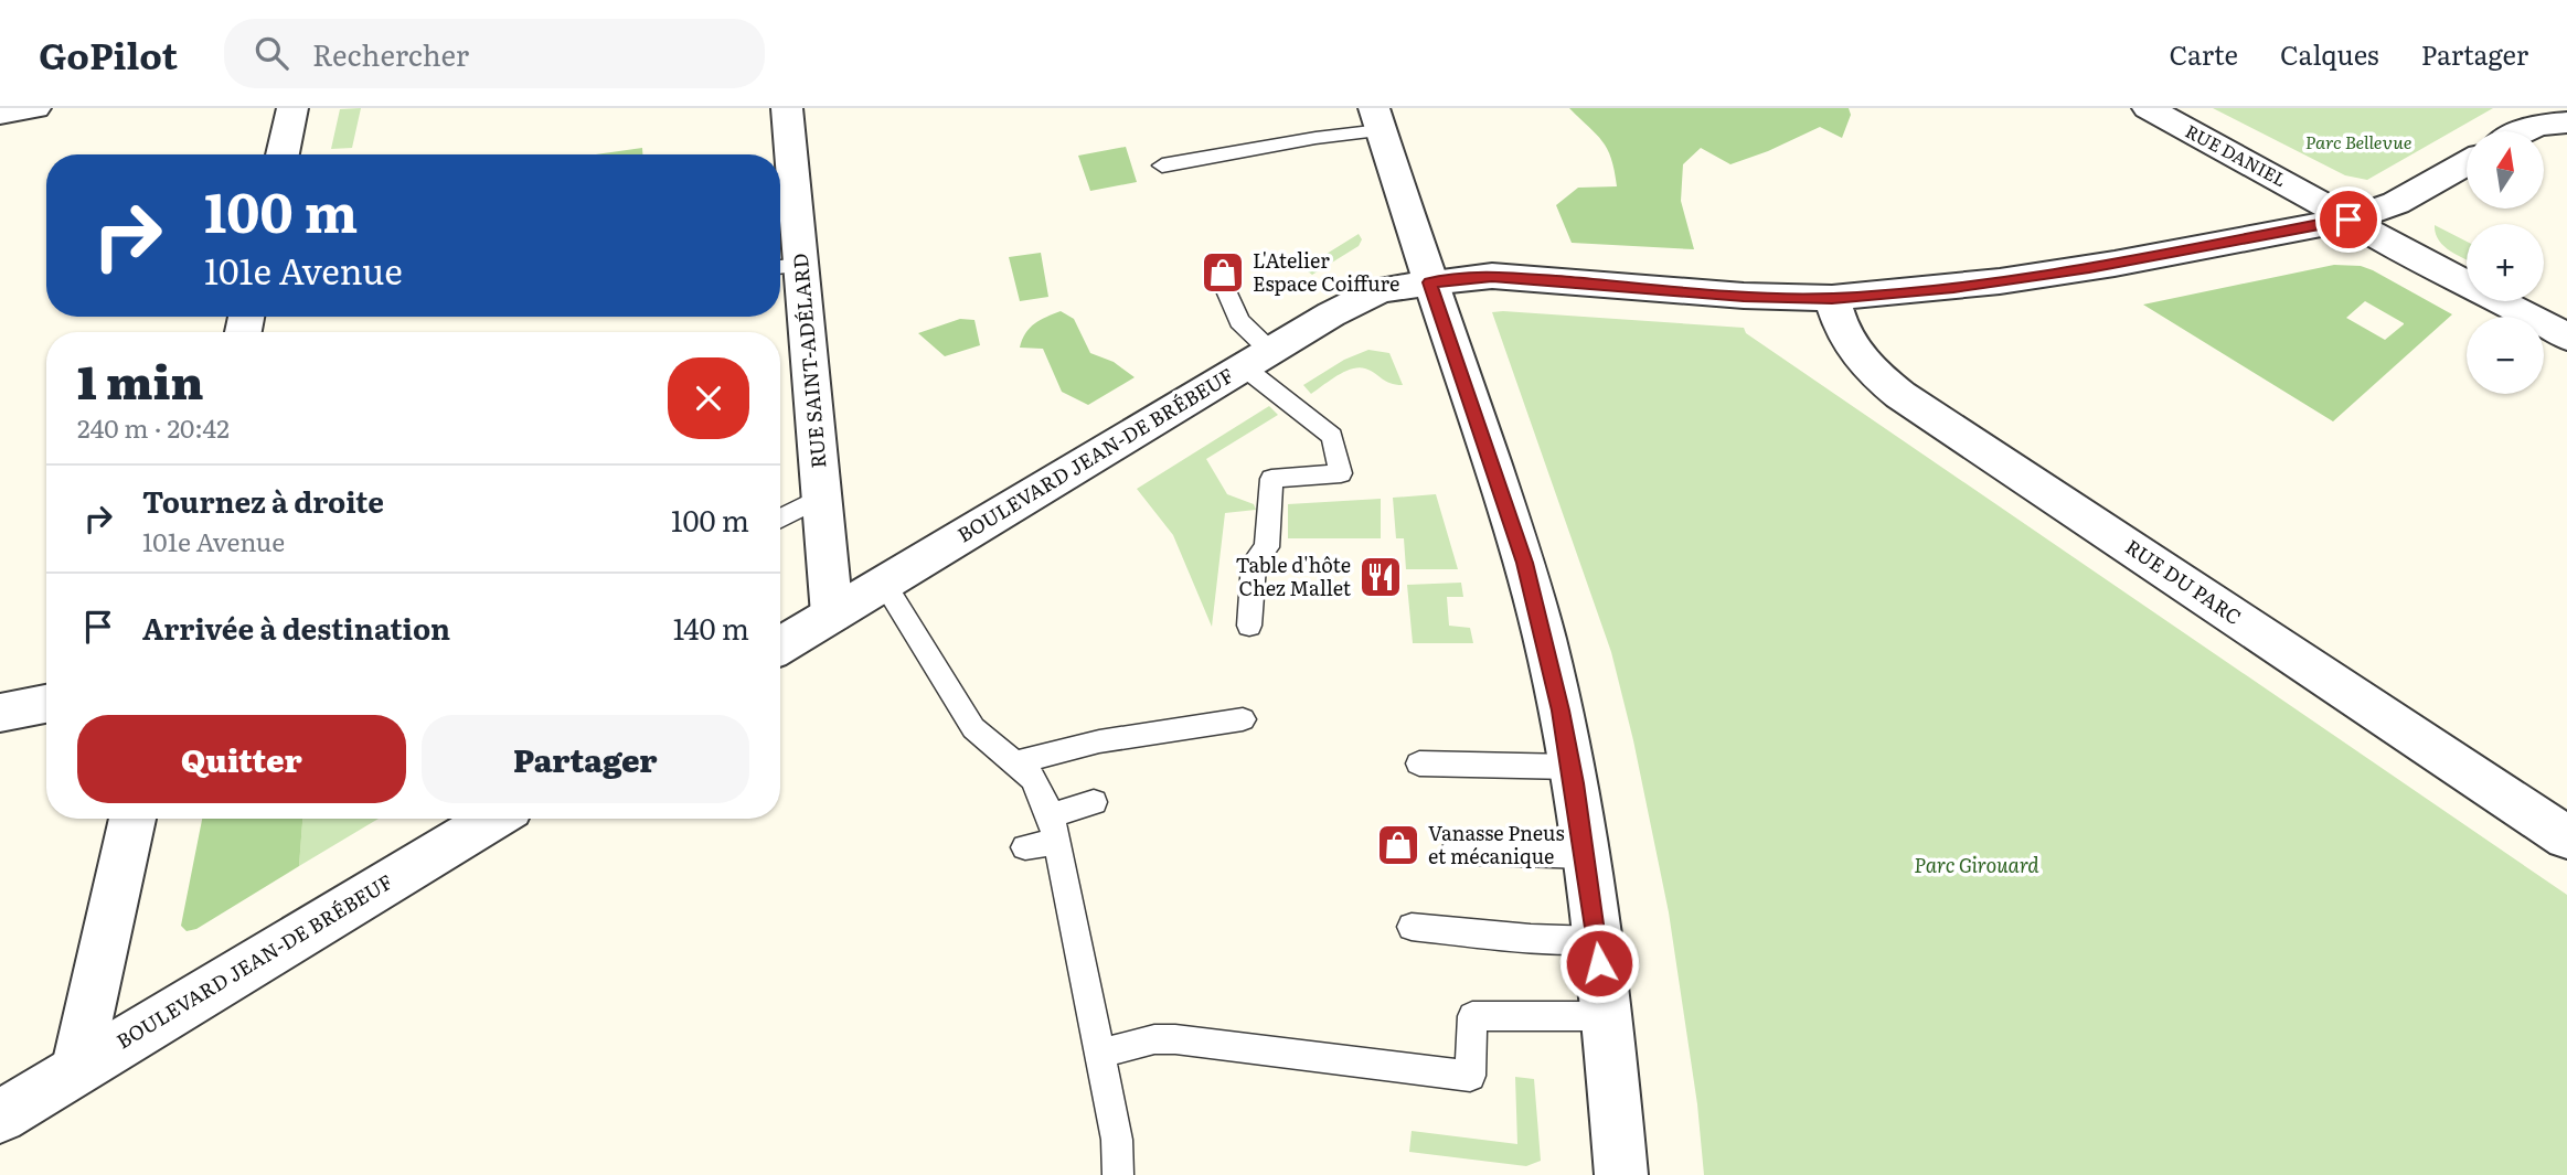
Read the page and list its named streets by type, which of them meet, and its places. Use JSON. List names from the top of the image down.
{
  "streets": {
    "street": [
      "RUE DANIEL",
      "RUE SAINT-ADÉLARD",
      "BOULEVARD JEAN-DE BRÉBEUF",
      "RUE DU PARC"
    ]
  },
  "crossings": [
    ["RUE DANIEL", "BOULEVARD JEAN-DE BRÉBEUF"],
    ["RUE SAINT-ADÉLARD", "BOULEVARD JEAN-DE BRÉBEUF"],
    ["BOULEVARD JEAN-DE BRÉBEUF", "RUE DU PARC"]
  ],
  "parks": ["Parc Bellevue", "Parc Girouard"],
  "places": {
    "shop": ["L'Atelier Espace Coiffure", "Vanasse Pneus et mécanique"],
    "restaurant": ["Table d'hôte Chez Mallet"]
  },
  "north": "top",
  "page": {
    "header": "GoPilot",
    "search": "Rechercher",
    "nav": ["Carte", "Calques", "Partager"],
    "map_buttons": ["+", "−"],
    "turn": ["100 m", "101e Avenue"],
    "heading": ["1 min", "240 m · 20:42"],
    "list": [
      {
        "name": "Tournez à droite",
        "note": "101e Avenue",
        "value": "100 m"
      },
      {
        "name": "Arrivée à destination",
        "value": "140 m"
      }
    ],
    "buttons": ["Quitter", "Partager"]
  }
}
